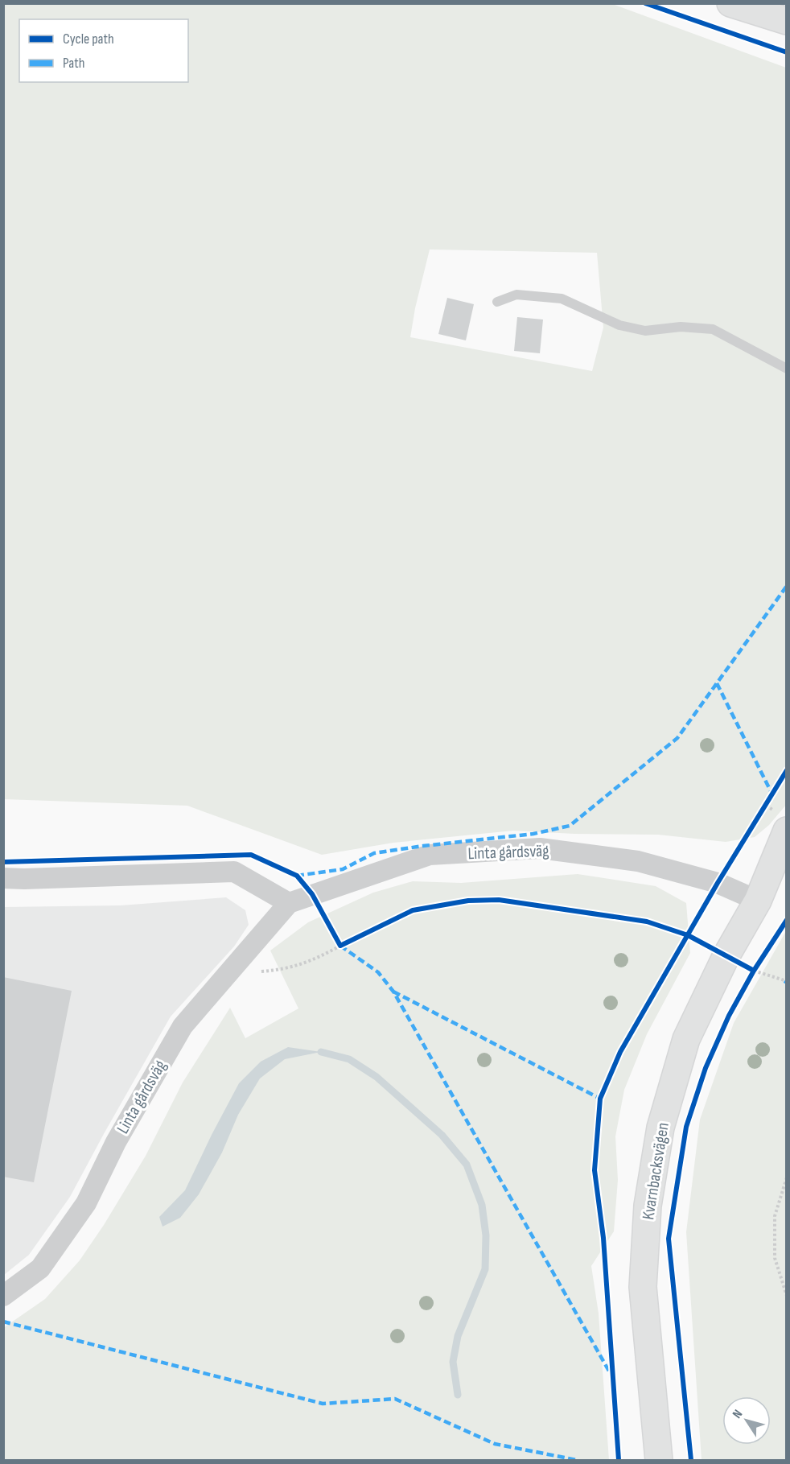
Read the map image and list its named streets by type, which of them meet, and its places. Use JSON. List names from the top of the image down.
{
  "streets": {
    "street": ["Linta gårdsväg", "Kvarnbacksvägen"]
  },
  "crossings": [
    ["Linta gårdsväg", "Kvarnbacksvägen"]
  ],
  "legend": ["Cycle path", "Path"],
  "north": "top left"
}
